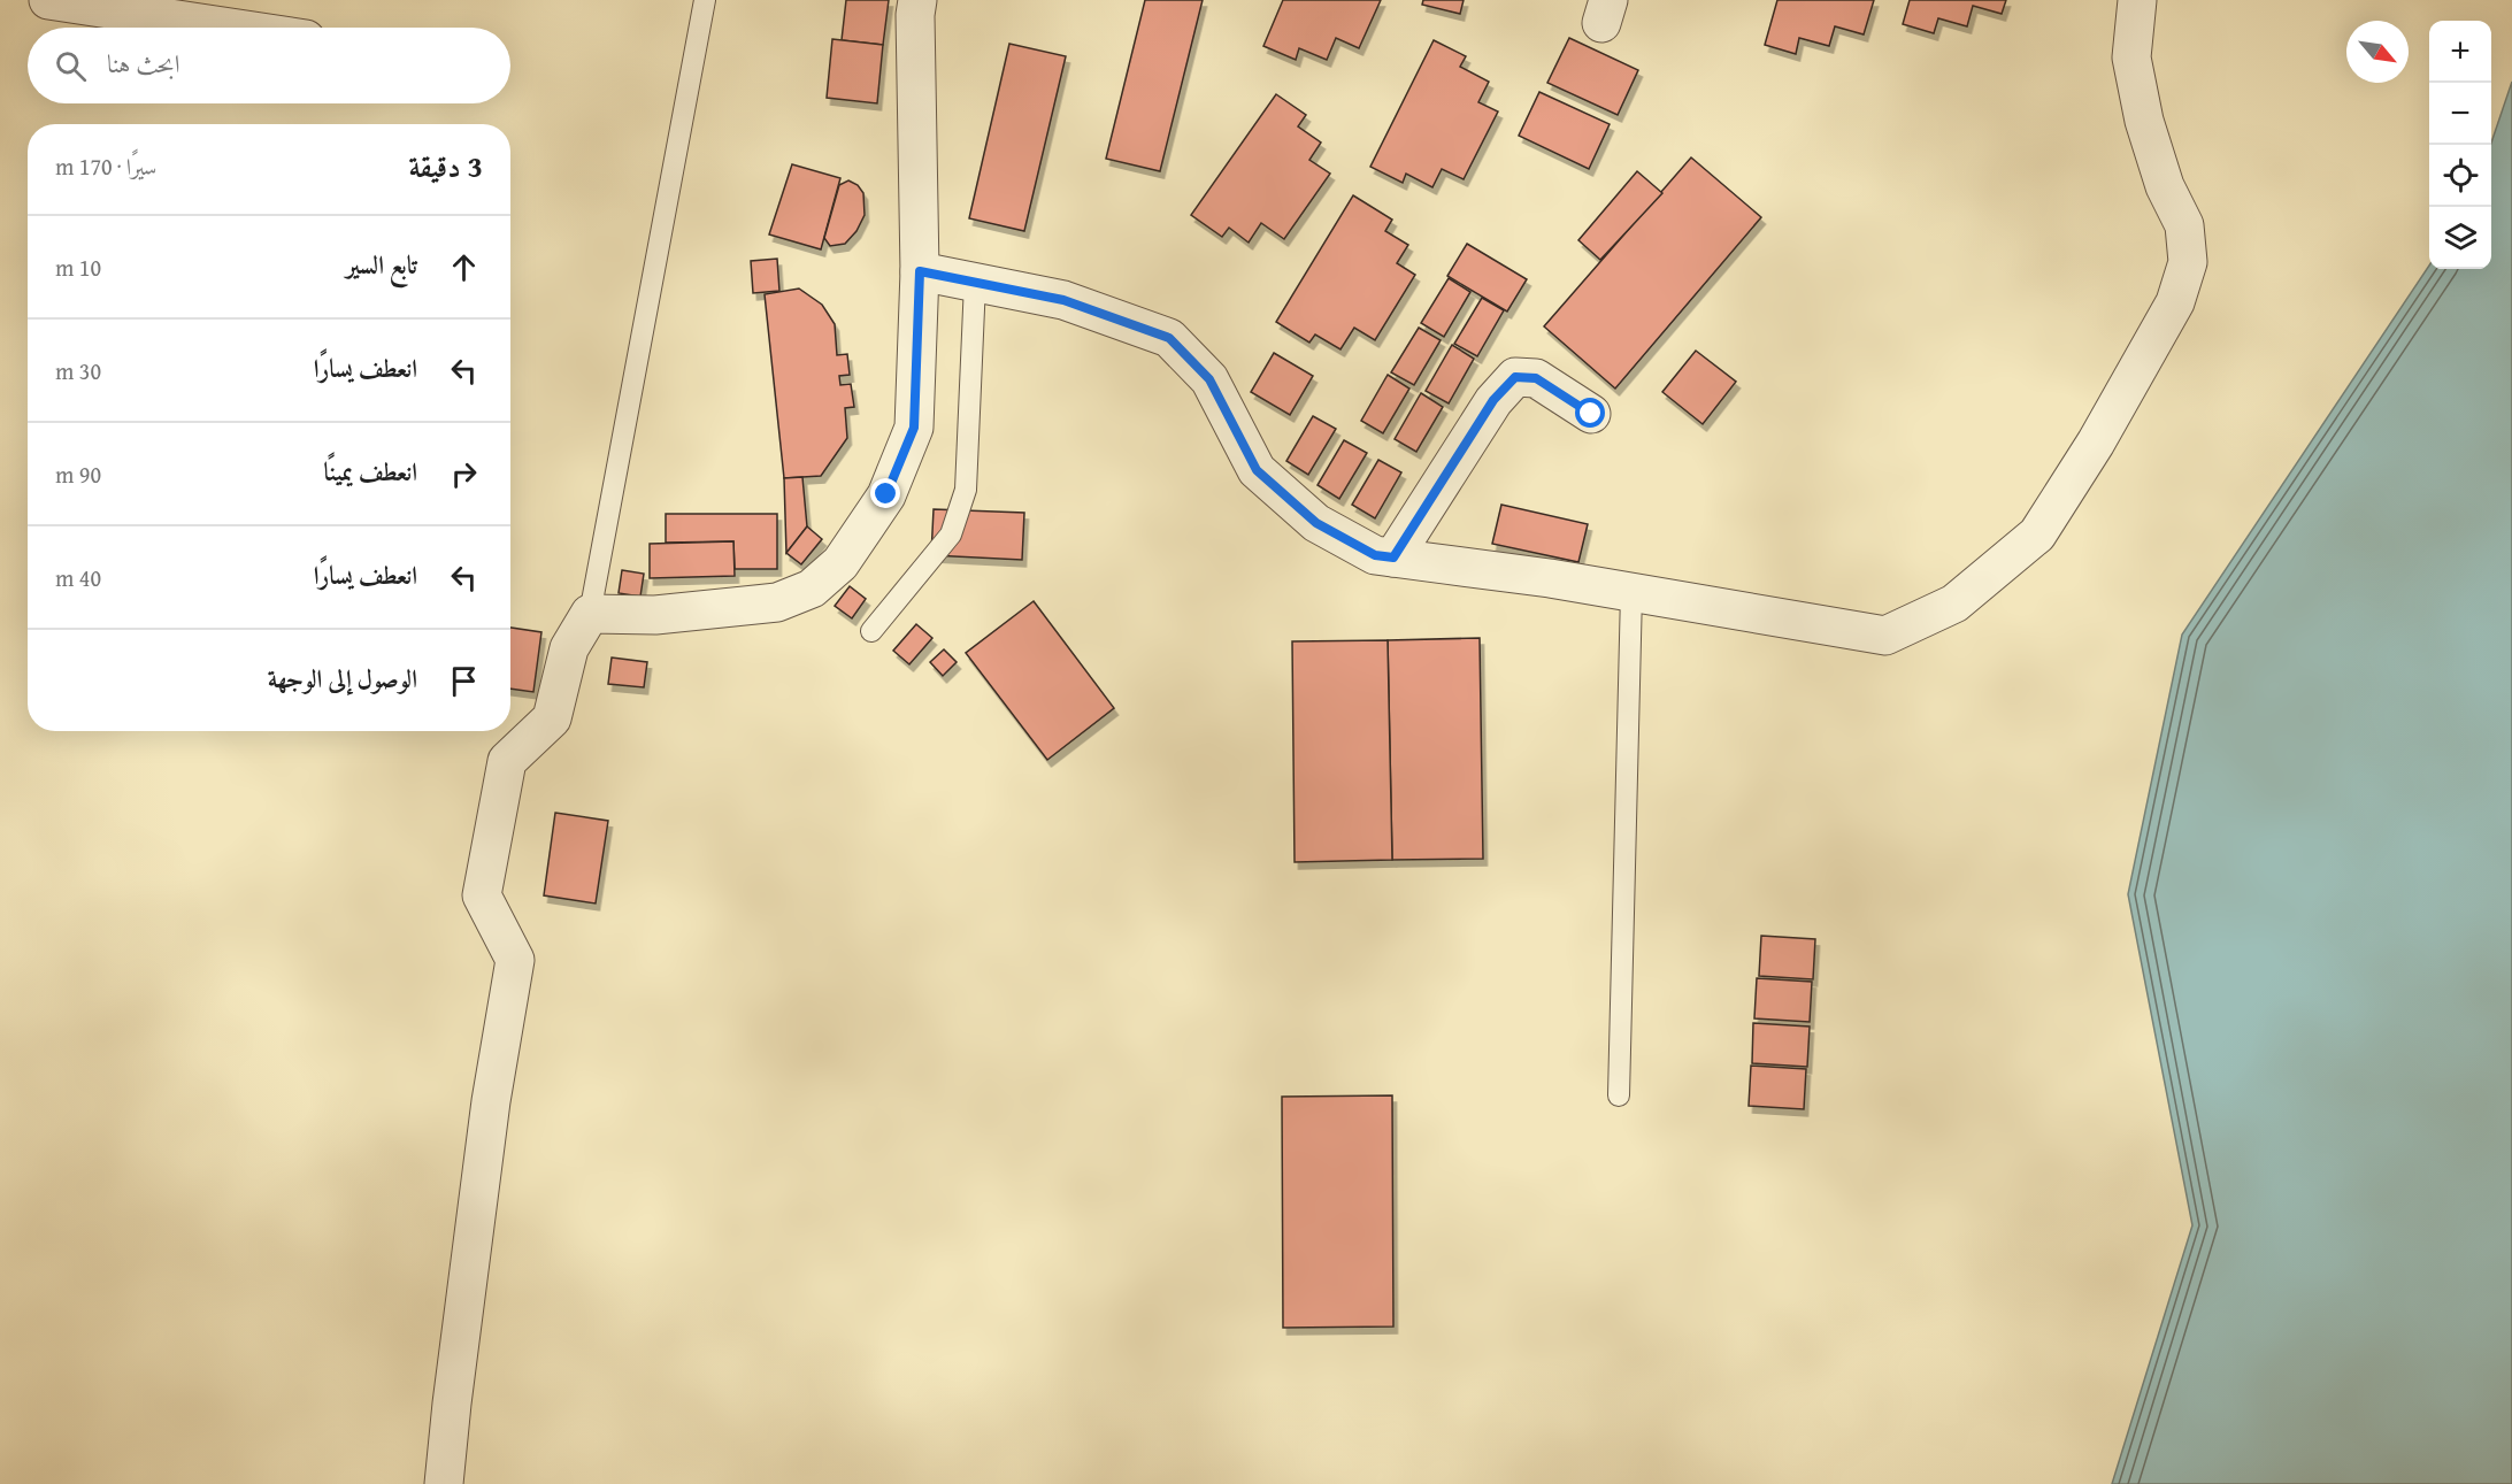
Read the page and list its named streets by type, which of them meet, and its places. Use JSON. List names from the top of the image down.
{
  "north": "bottom right",
  "page": {
    "map_buttons": ["+", "−"],
    "search": "ابحث هنا",
    "heading": ["3 دقيقة", "سيرًا · 170 m"],
    "list": [
      ["تابع السير", "10 m"],
      ["انعطف يسارًا", "30 m"],
      ["انعطف يمينًا", "90 m"],
      ["انعطف يسارًا", "40 m"],
      "الوصول إلى الوجهة"
    ]
  }
}
